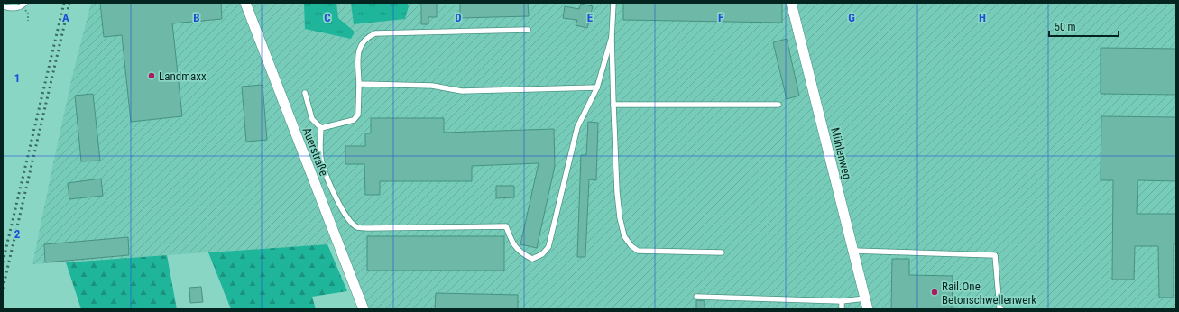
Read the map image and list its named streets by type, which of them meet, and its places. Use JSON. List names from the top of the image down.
{
  "streets": {
    "street": ["Auerstraße", "Mühlenweg"]
  },
  "places": ["Landmaxx", "Rail.One Betonschwellenwerk"],
  "scale_bar": "50 m",
  "grid": {
    "columns": [
      "A",
      "B",
      "C",
      "D",
      "E",
      "F",
      "G",
      "H"
    ],
    "rows": ["1", "2"]
  }
}
